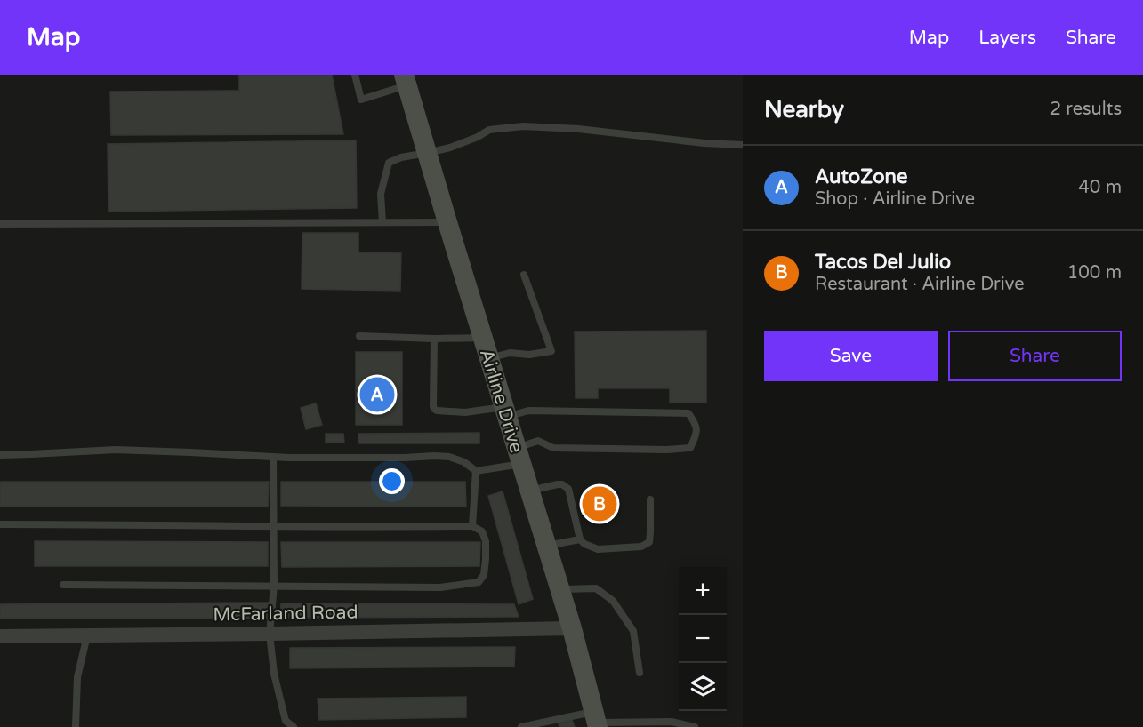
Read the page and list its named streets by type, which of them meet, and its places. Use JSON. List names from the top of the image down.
{
  "streets": {
    "main road": ["Airline Drive"],
    "street": ["McFarland Road"]
  },
  "crossings": [
    ["Airline Drive", "McFarland Road"]
  ],
  "page": {
    "header": "Map",
    "nav": ["Map", "Layers", "Share"],
    "heading": ["Nearby", "2 results"],
    "list": [
      {
        "mark": "A",
        "name": "AutoZone",
        "note": "Shop · Airline Drive",
        "value": "40 m"
      },
      {
        "mark": "B",
        "name": "Tacos Del Julio",
        "note": "Restaurant · Airline Drive",
        "value": "100 m"
      }
    ],
    "buttons": ["Save", "Share"],
    "pins": ["A", "B"],
    "map_buttons": ["+", "−"]
  }
}
